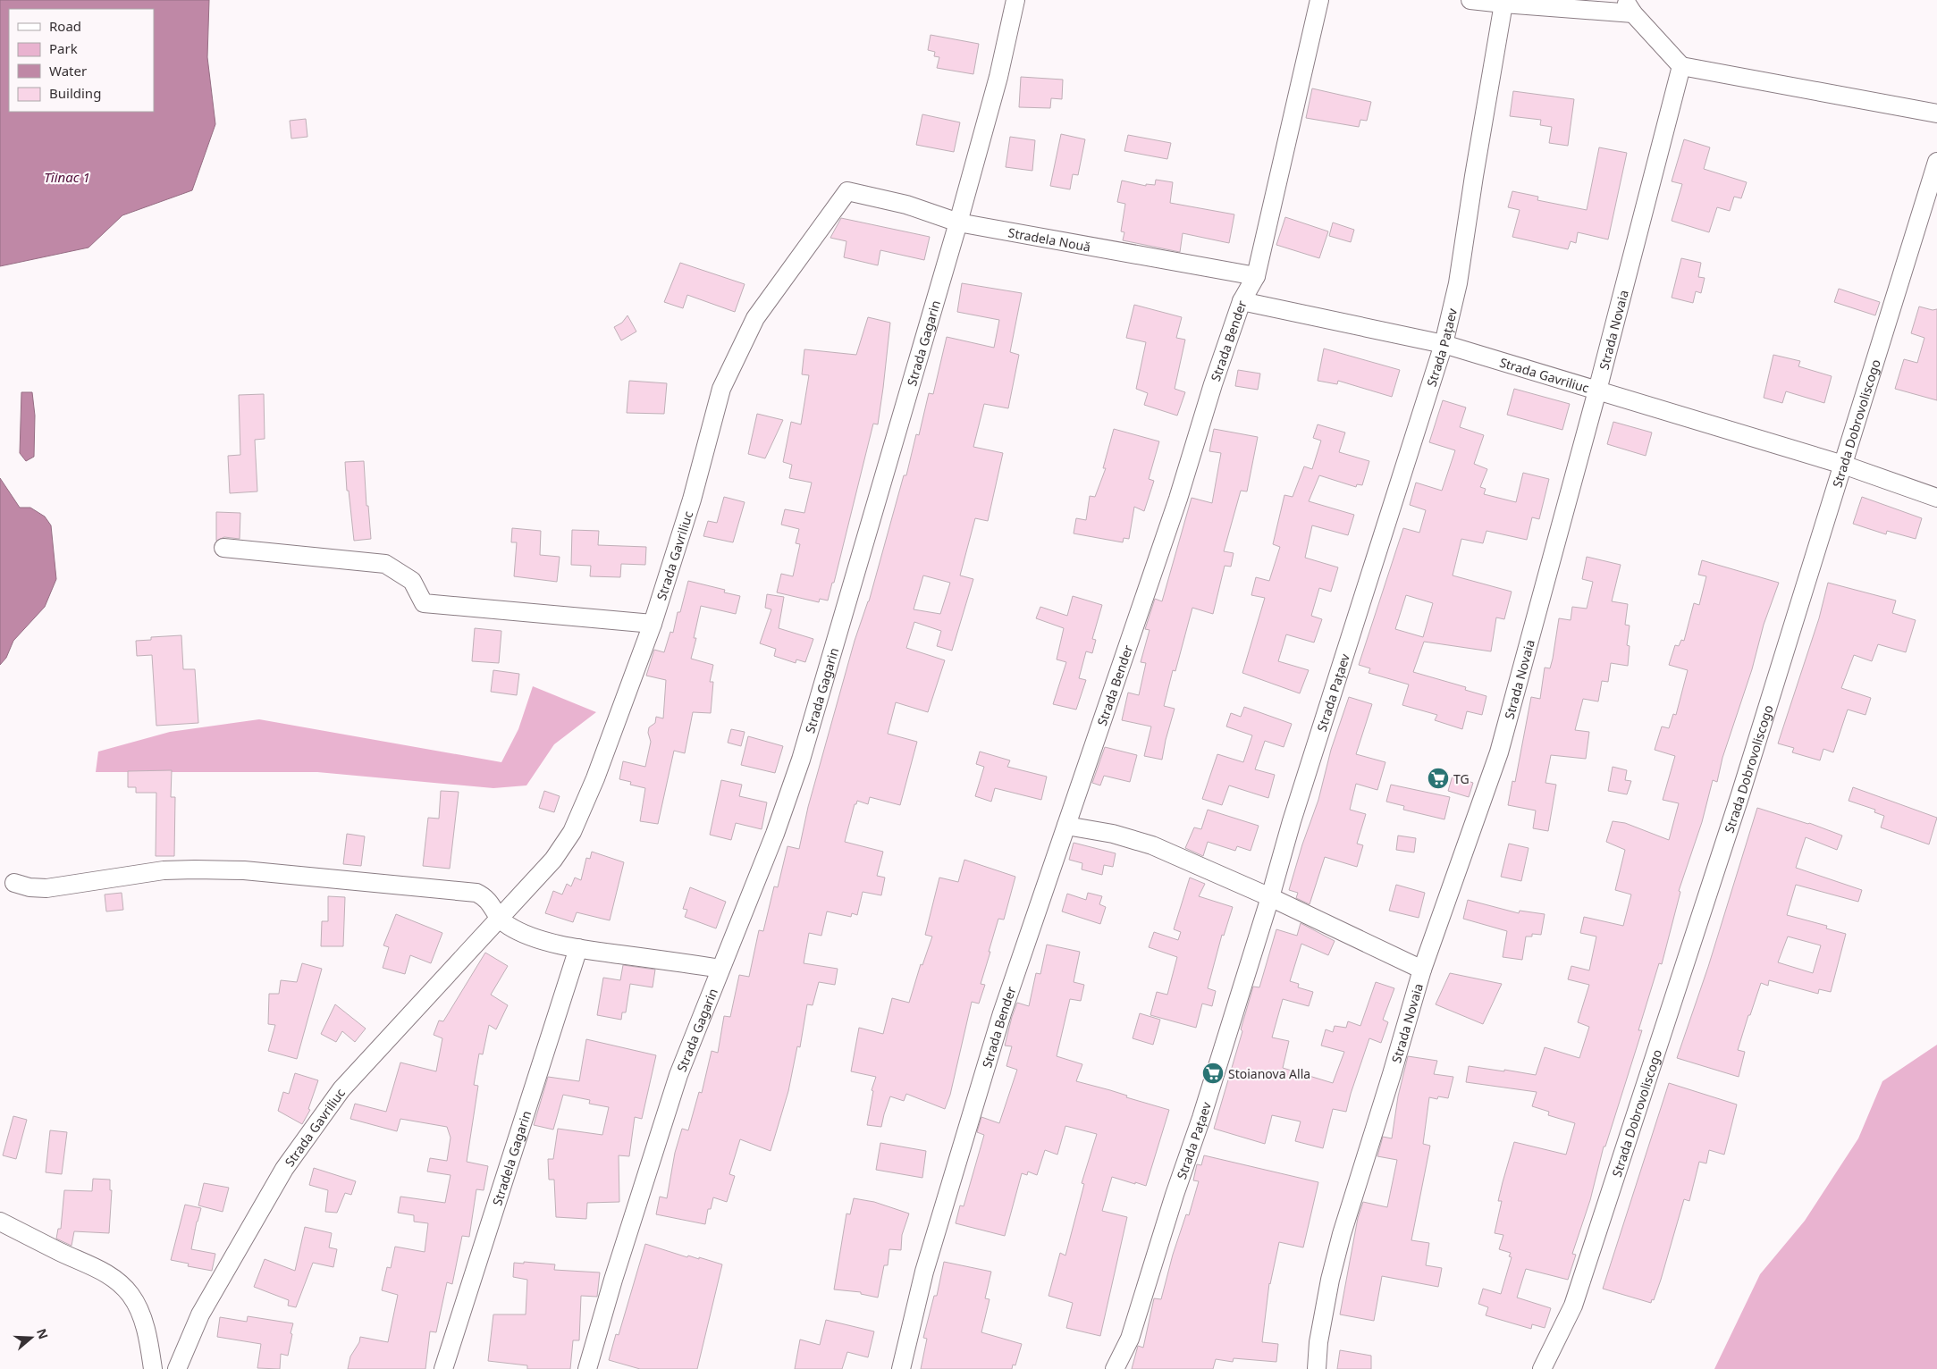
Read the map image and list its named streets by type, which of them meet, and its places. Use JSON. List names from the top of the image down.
{
  "streets": {
    "street": [
      "Stradela Nouă",
      "Strada Novaia",
      "Strada Bender",
      "Strada Gagarin",
      "Strada Pațaev",
      "Strada Gavriliuc",
      "Strada Dobrovoliscogo",
      "Stradela Gagarin"
    ]
  },
  "crossings": [
    ["Stradela Nouă", "Strada Bender"],
    ["Stradela Nouă", "Strada Gagarin"],
    ["Stradela Nouă", "Strada Gavriliuc"],
    ["Strada Novaia", "Strada Gavriliuc"],
    ["Strada Bender", "Strada Gavriliuc"],
    ["Strada Pațaev", "Strada Gavriliuc"],
    ["Strada Gavriliuc", "Strada Dobrovoliscogo"]
  ],
  "water": ["Tîinac 1"],
  "places": {
    "supermarket": ["TG", "Stoianova Alla"]
  },
  "legend": [
    "Road",
    "Park",
    "Water",
    "Building"
  ],
  "north": "right"
}
